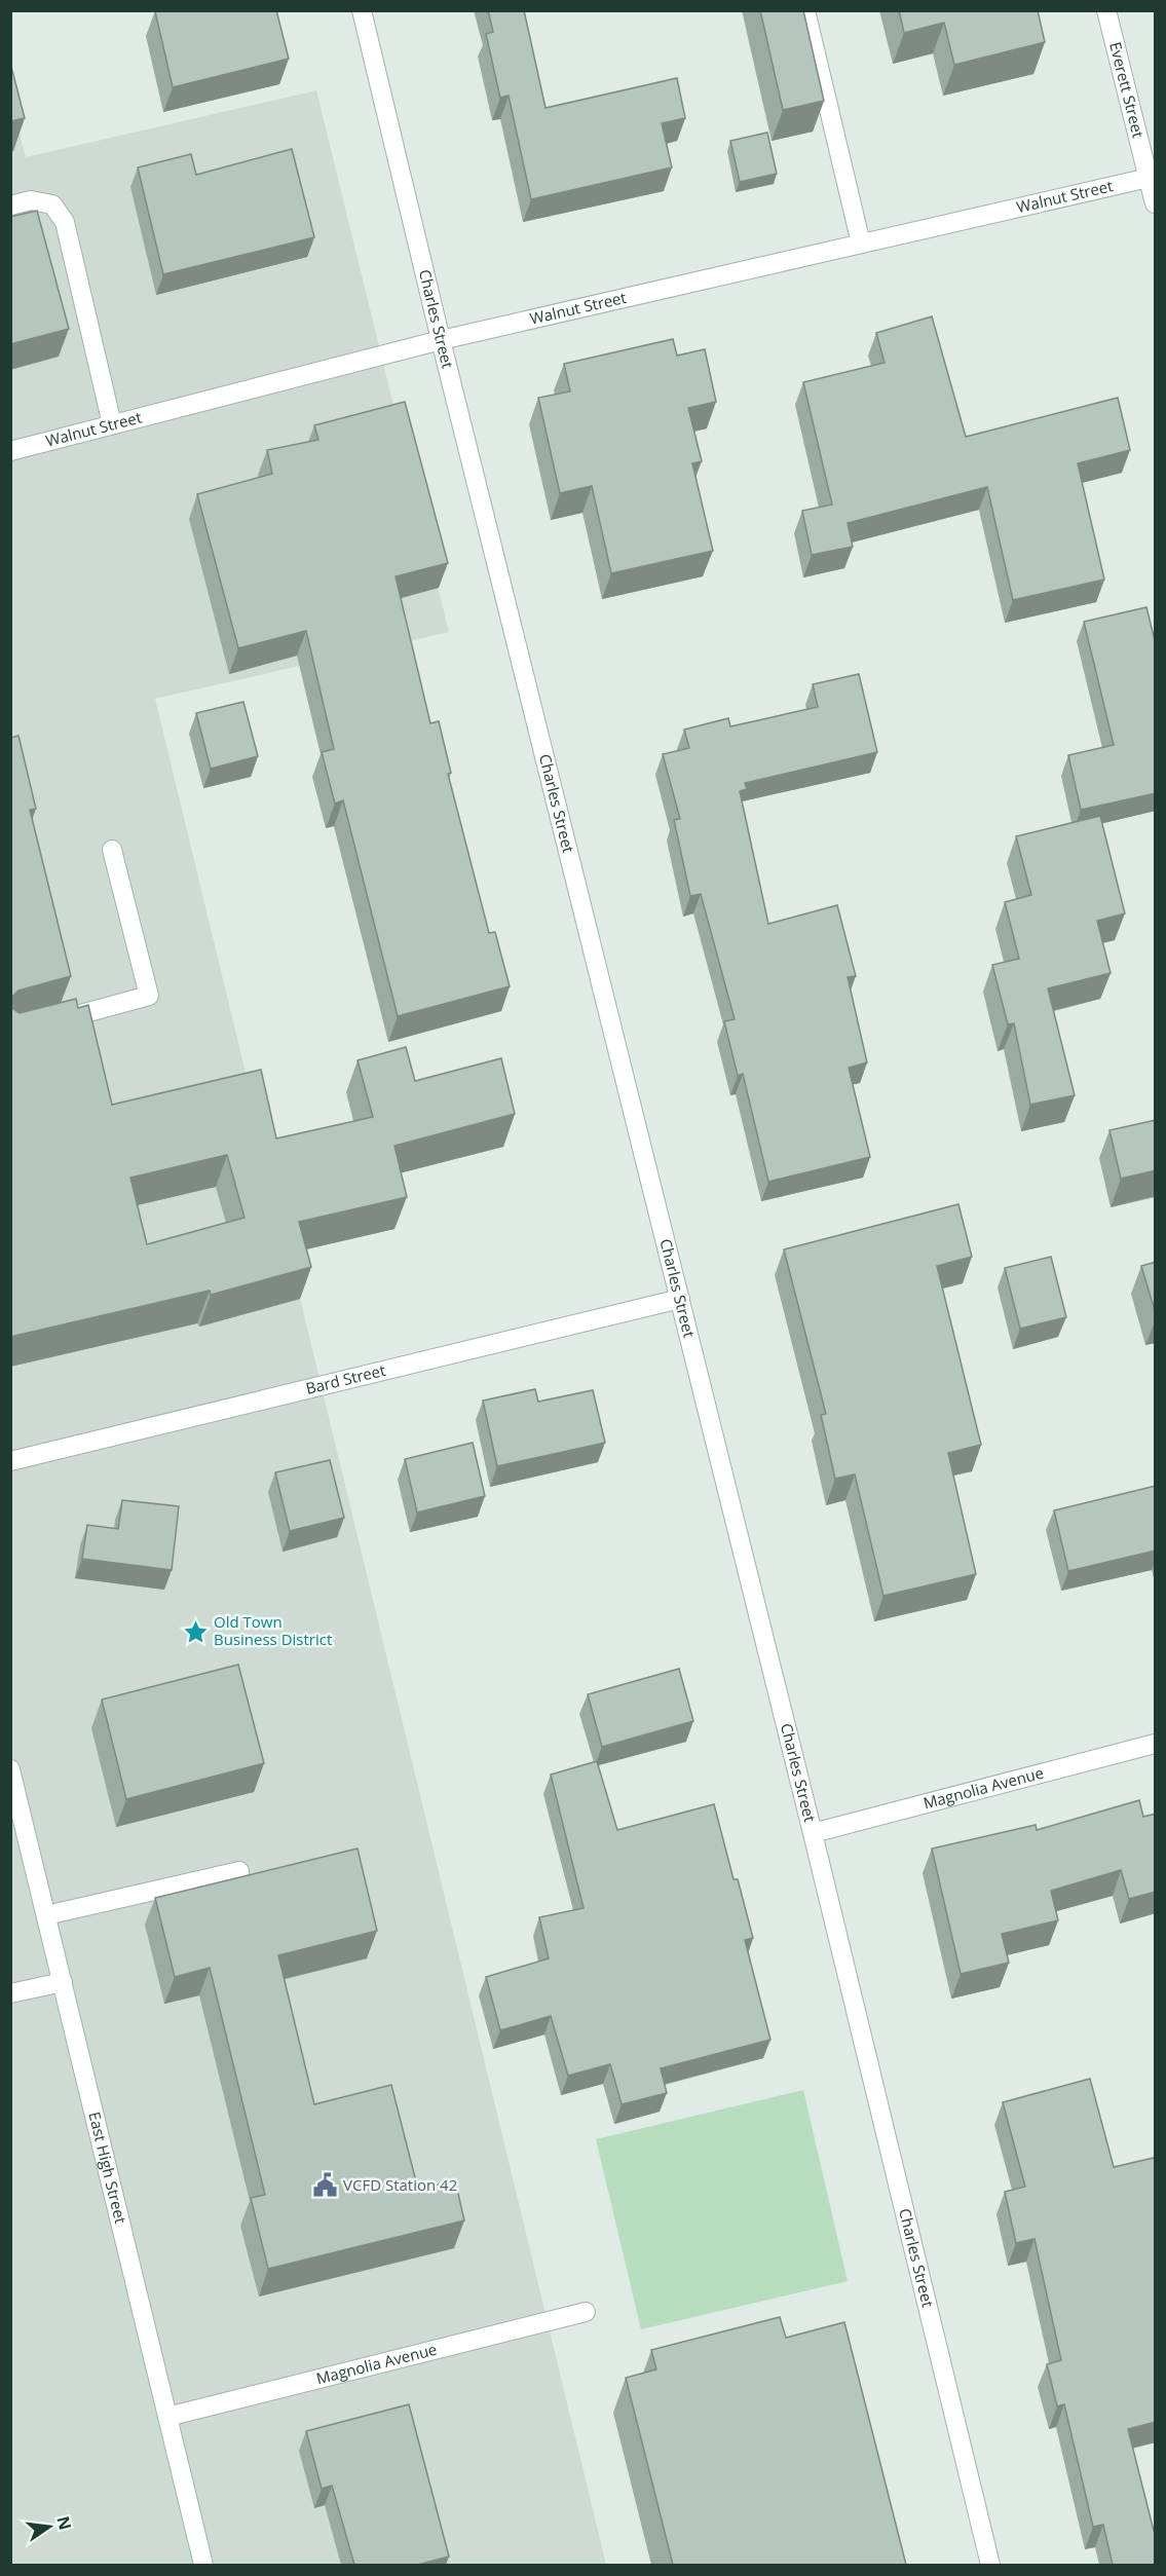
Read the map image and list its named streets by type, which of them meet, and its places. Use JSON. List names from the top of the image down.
{
  "streets": {
    "street": [
      "Everett Street",
      "Walnut Street",
      "Charles Street",
      "Bard Street",
      "Magnolia Avenue",
      "East High Street"
    ]
  },
  "crossings": [
    ["Everett Street", "Walnut Street"],
    ["Walnut Street", "Charles Street"],
    ["Charles Street", "Bard Street"],
    ["Charles Street", "Magnolia Avenue"],
    ["Magnolia Avenue", "East High Street"]
  ],
  "places": {
    "place": ["Old Town Business District"],
    "public building": ["VCFD Station 42"]
  },
  "north": "right"
}
